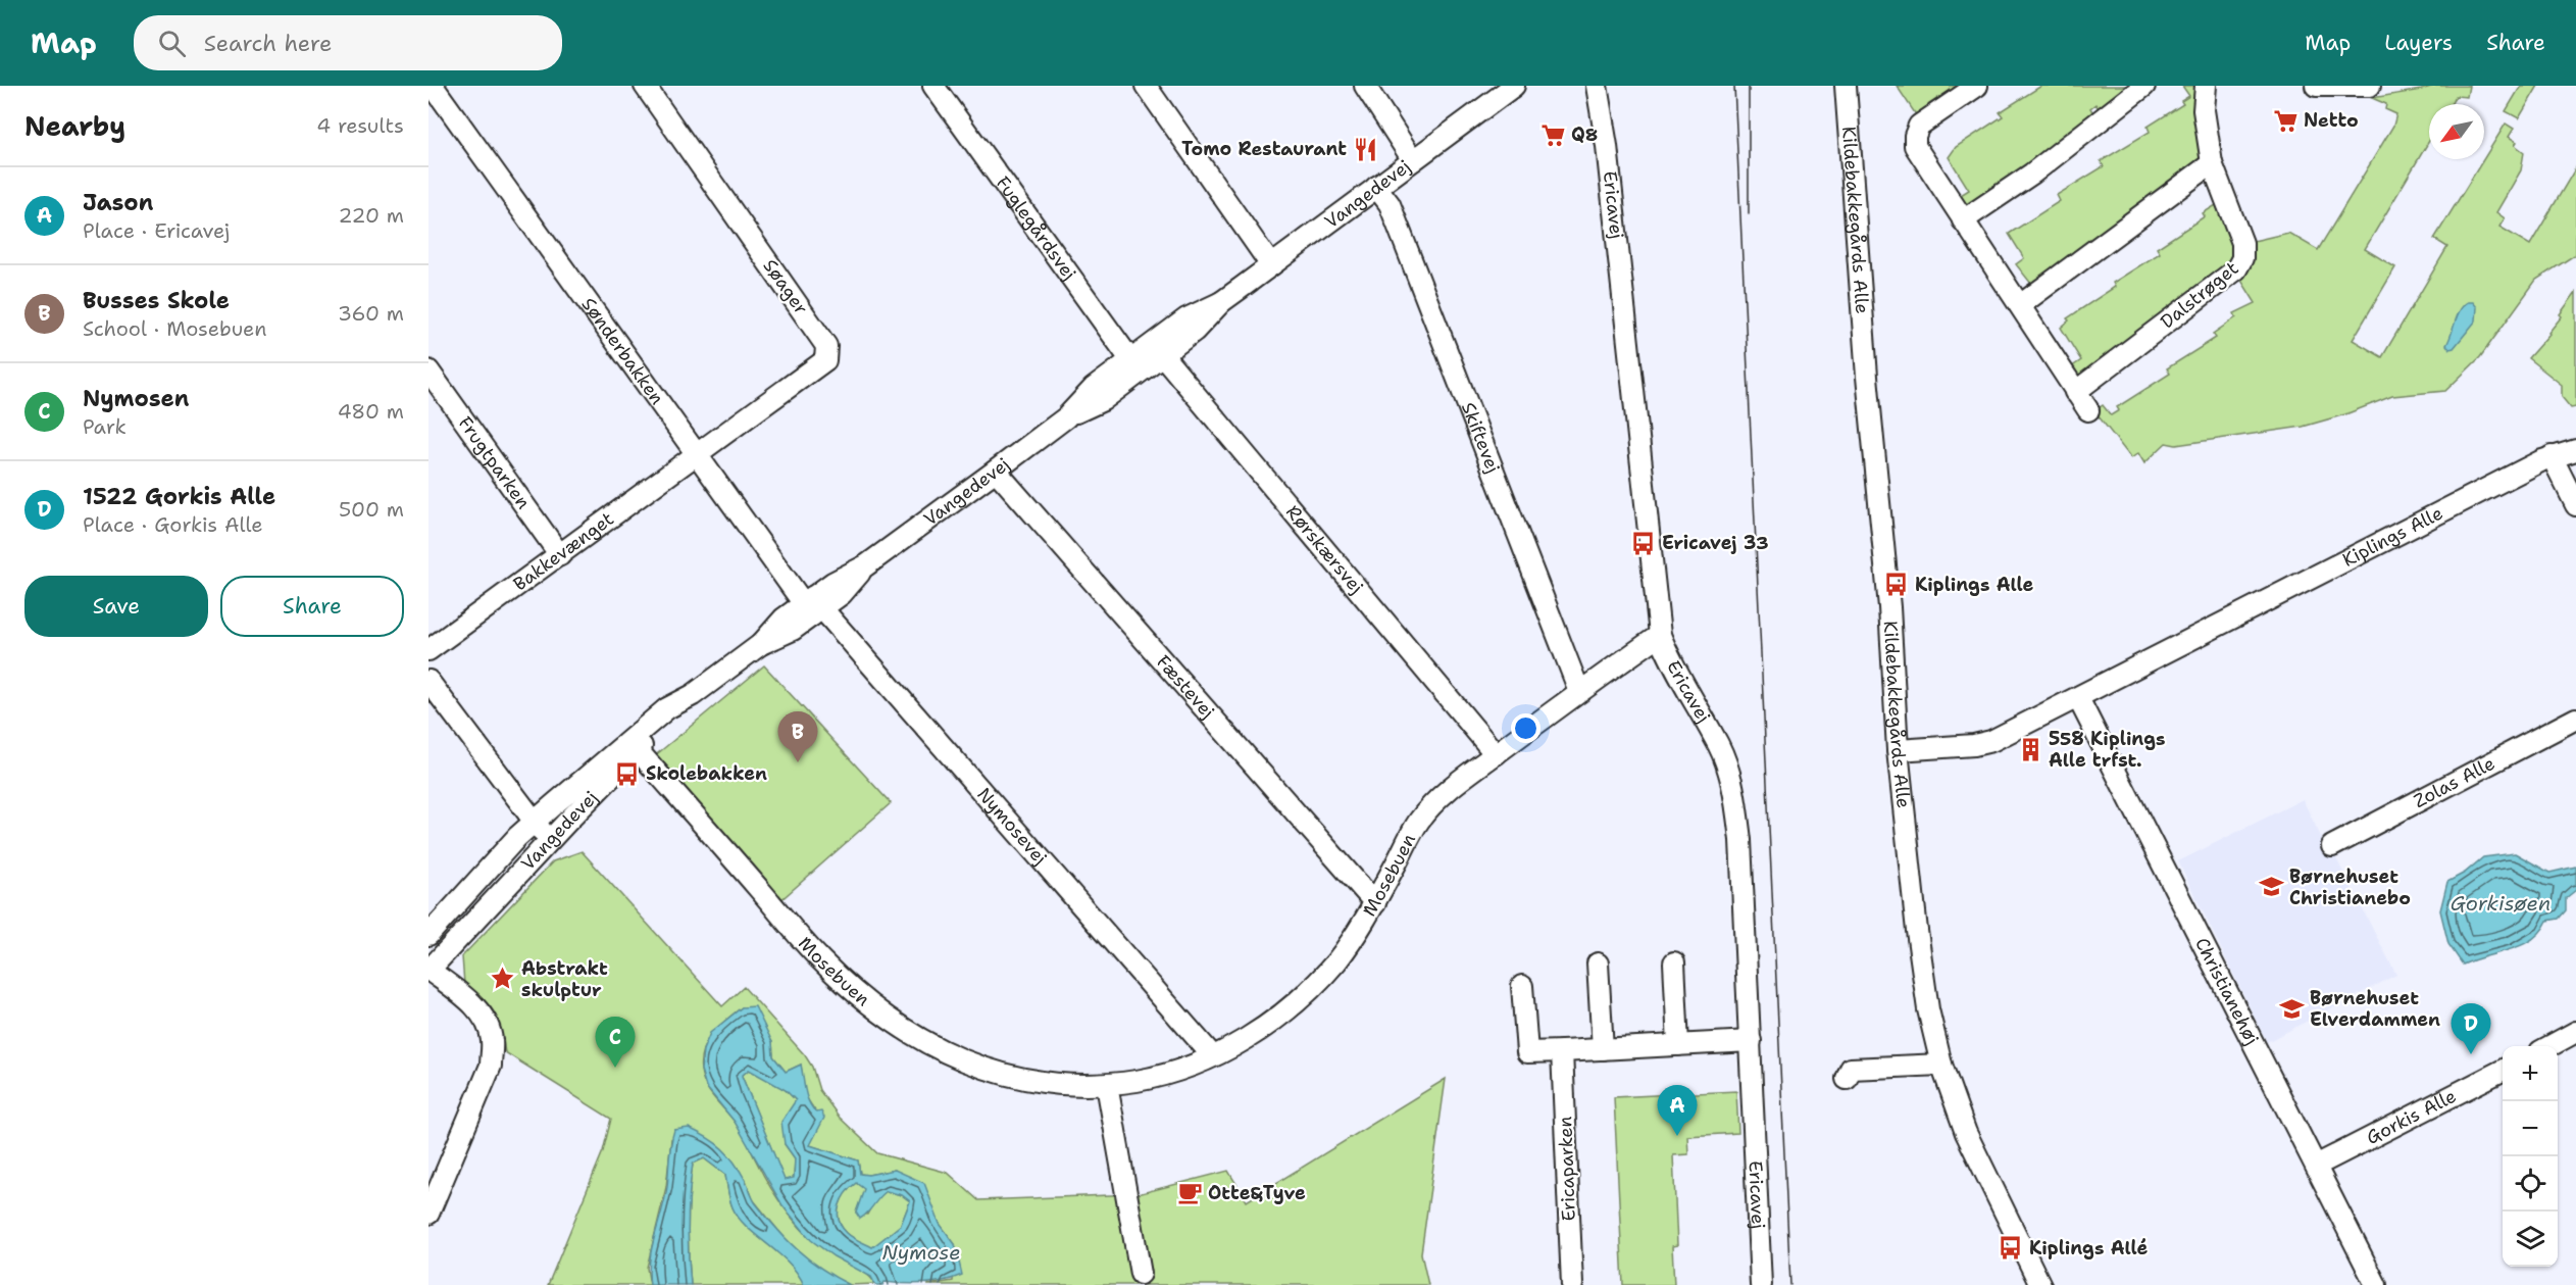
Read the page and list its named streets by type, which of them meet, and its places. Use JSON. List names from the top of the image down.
{
  "streets": {
    "street": [
      "Vangedevej",
      "Ericavej",
      "Kildebakkegårds Alle",
      "Fuglegårdsvej",
      "Søager",
      "Dalstrøget",
      "Sønderbakken",
      "Skiftevej",
      "Frugtparken",
      "Kiplings Alle",
      "Rørskærsvej",
      "Bakkevænget",
      "Fæstevej",
      "Zolas Alle",
      "Nymosevej",
      "Mosebuen",
      "Christianehøj",
      "Gorkis Alle",
      "Ericaparken"
    ]
  },
  "crossings": [
    ["Vangedevej", "Fuglegårdsvej"],
    ["Vangedevej", "Sønderbakken"],
    ["Vangedevej", "Skiftevej"],
    ["Vangedevej", "Rørskærsvej"],
    ["Vangedevej", "Fæstevej"],
    ["Vangedevej", "Nymosevej"],
    ["Vangedevej", "Mosebuen"],
    ["Ericavej", "Mosebuen"],
    ["Kildebakkegårds Alle", "Kiplings Alle"],
    ["Søager", "Sønderbakken"],
    ["Søager", "Bakkevænget"],
    ["Sønderbakken", "Bakkevænget"],
    ["Sønderbakken", "Nymosevej"],
    ["Skiftevej", "Mosebuen"],
    ["Frugtparken", "Bakkevænget"],
    ["Kiplings Alle", "Christianehøj"],
    ["Rørskærsvej", "Mosebuen"],
    ["Fæstevej", "Mosebuen"],
    ["Nymosevej", "Mosebuen"],
    ["Christianehøj", "Gorkis Alle"]
  ],
  "water": ["Gorkisøen", "Nymose"],
  "places": {
    "supermarket": ["Netto", "Q8"],
    "restaurant": ["Tomo Restaurant"],
    "bus stop": [
      "Ericavej 33",
      "Kiplings Alle",
      "Skolebakken",
      "Kiplings Allé"
    ],
    "building": ["558 Kiplings Alle trfst."],
    "school or university": ["Børnehuset Christianebo", "Børnehuset Elverdammen"],
    "place": ["Abstrakt skulptur"],
    "cafe": ["Otte&Tyve"]
  },
  "north": "bottom left",
  "page": {
    "header": "Map",
    "search": "Search here",
    "nav": ["Map", "Layers", "Share"],
    "heading": ["Nearby", "4 results"],
    "list": [
      {
        "mark": "A",
        "name": "Jason",
        "note": "Place · Ericavej",
        "value": "220 m"
      },
      {
        "mark": "B",
        "name": "Busses Skole",
        "note": "School · Mosebuen",
        "value": "360 m"
      },
      {
        "mark": "C",
        "name": "Nymosen",
        "note": "Park",
        "value": "480 m"
      },
      {
        "mark": "D",
        "name": "1522 Gorkis Alle",
        "note": "Place · Gorkis Alle",
        "value": "500 m"
      }
    ],
    "buttons": ["Save", "Share"],
    "pins": [
      "B",
      "D",
      "C",
      "A"
    ],
    "map_buttons": ["+", "−"]
  }
}
